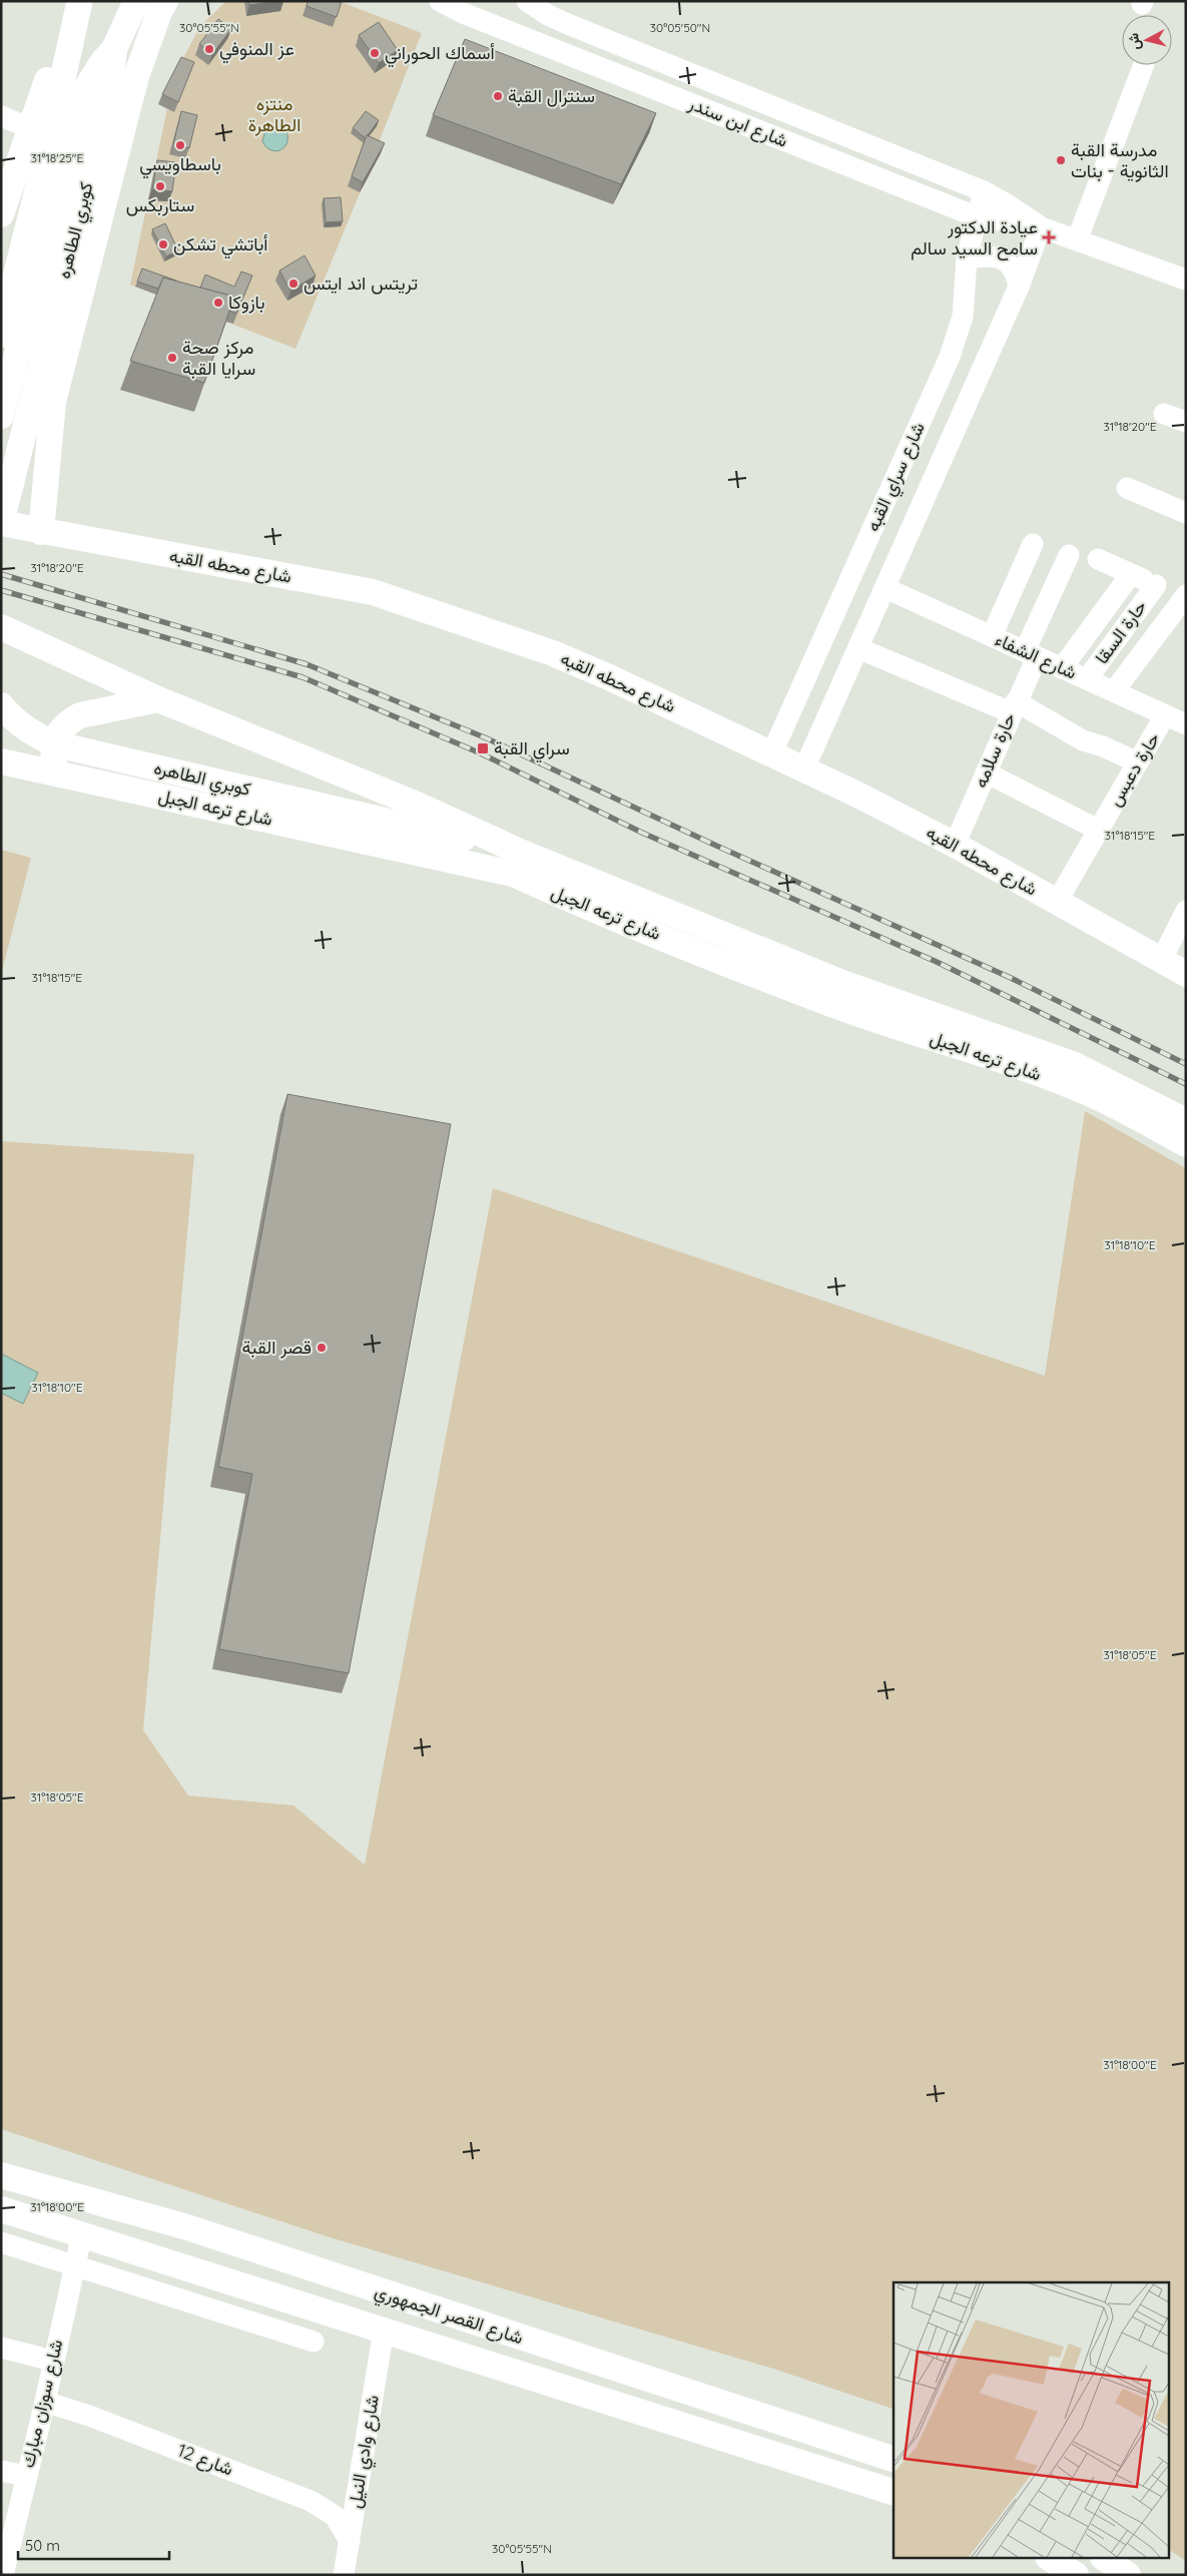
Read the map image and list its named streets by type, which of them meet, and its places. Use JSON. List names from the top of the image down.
{
  "streets": {
    "main road": [
      "كوبري الطاهره",
      "شارع محطه القبه",
      "شارع ترعه الجبل",
      "شارع القصر الجمهوري"
    ],
    "street": [
      "شارع ابن سندر",
      "شارع سراي القبه",
      "حارة السقا",
      "شارع الشفاء",
      "حارة سلامه",
      "حارة دعبس",
      "شارع سوزان مبارك",
      "شارع وادي النيل",
      "شارع 12"
    ]
  },
  "crossings": [
    ["شارع ابن سندر", "شارع سراي القبه"],
    ["كوبري الطاهره", "شارع محطه القبه"],
    ["كوبري الطاهره", "شارع ترعه الجبل"],
    ["شارع سراي القبه", "شارع محطه القبه"],
    ["شارع سراي القبه", "شارع الشفاء"],
    ["شارع محطه القبه", "حارة سلامه"],
    ["شارع محطه القبه", "حارة دعبس"],
    ["حارة السقا", "شارع الشفاء"],
    ["شارع الشفاء", "حارة سلامه"],
    ["شارع الشفاء", "حارة دعبس"],
    ["شارع القصر الجمهوري", "شارع سوزان مبارك"],
    ["شارع القصر الجمهوري", "شارع وادي النيل"],
    ["شارع سوزان مبارك", "شارع 12"],
    ["شارع وادي النيل", "شارع 12"]
  ],
  "parks": ["منتزه الطاهرة"],
  "places": {
    "other": [
      "عز المنوفي",
      "أسماك الحوراني",
      "سنترال القبة",
      "باسطاويسي",
      "مدرسة القبة الثانوية - بنات",
      "ستاربكس",
      "أباتشي تشكن",
      "تريتس اند ايتس",
      "بازوكا",
      "مركز صحة سرايا القبة",
      "قصر القبة"
    ],
    "health": ["عيادة الدكتور سامح السيد سالم"],
    "transit": ["سراي القبة"]
  },
  "scale_bar": "50 m",
  "north": "left",
  "coordinates": [
    "30°05'55\"N",
    "30°05'50\"N",
    "31°18'25\"E",
    "31°18'20\"E",
    "31°18'15\"E",
    "31°18'10\"E",
    "31°18'05\"E",
    "31°18'00\"E"
  ]
}
